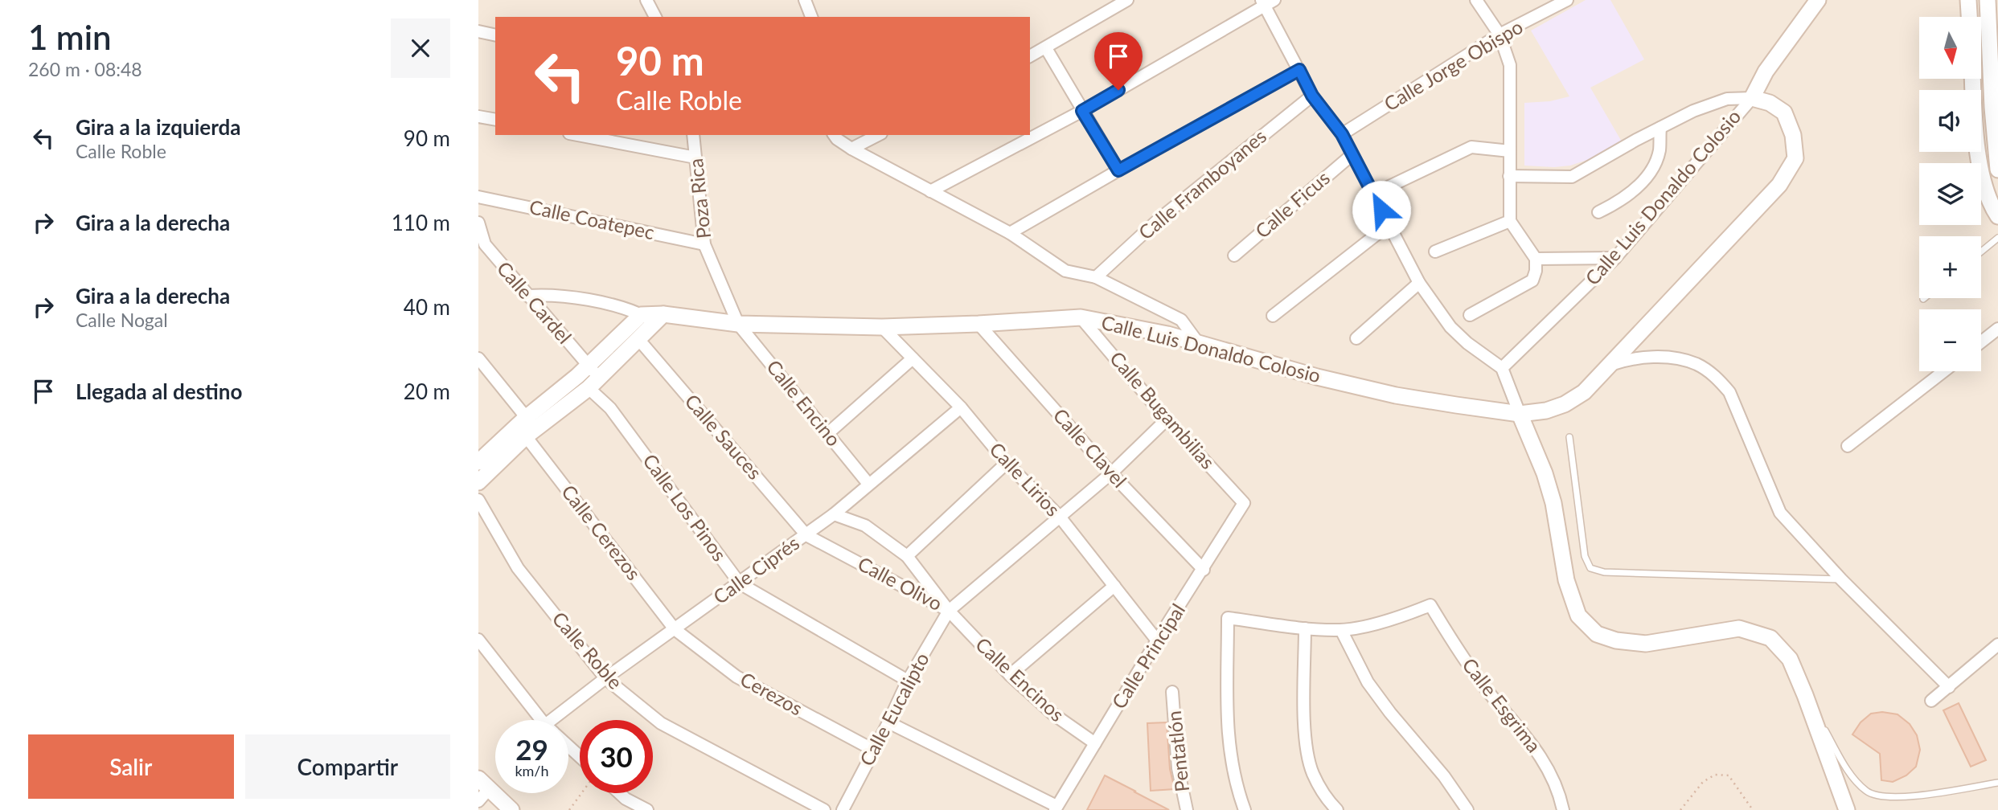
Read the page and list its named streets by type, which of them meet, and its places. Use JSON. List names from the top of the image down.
{
  "streets": {
    "street": [
      "Calle Jorge Obispo",
      "Calle Framboyanes",
      "Calle Luis Donaldo Colosio",
      "Poza Rica",
      "Calle Ficus",
      "Calle Coatepec",
      "Calle Cardel",
      "Calle Encino",
      "Calle Bugambilias",
      "Calle Sauces",
      "Calle Clavel",
      "Calle Lirios",
      "Calle Los Pinos",
      "Calle Cerezos",
      "Calle Ciprés",
      "Calle Olivo",
      "Calle Roble",
      "Calle Principal",
      "Calle Encinos",
      "Cerezos",
      "Calle Esgrima",
      "Calle Eucalipto",
      "Pentatlón"
    ]
  },
  "crossings": [
    ["Calle Luis Donaldo Colosio", "Poza Rica"],
    ["Calle Luis Donaldo Colosio", "Calle Encino"],
    ["Calle Luis Donaldo Colosio", "Calle Bugambilias"],
    ["Calle Luis Donaldo Colosio", "Calle Clavel"],
    ["Calle Luis Donaldo Colosio", "Calle Lirios"],
    ["Poza Rica", "Calle Coatepec"],
    ["Poza Rica", "Calle Encino"],
    ["Calle Cardel", "Calle Los Pinos"],
    ["Calle Encino", "Calle Ciprés"],
    ["Calle Bugambilias", "Calle Principal"],
    ["Calle Bugambilias", "Calle Eucalipto"],
    ["Calle Sauces", "Calle Ciprés"],
    ["Calle Sauces", "Calle Olivo"],
    ["Calle Clavel", "Calle Principal"],
    ["Calle Clavel", "Calle Eucalipto"],
    ["Calle Lirios", "Calle Ciprés"],
    ["Calle Lirios", "Calle Principal"],
    ["Calle Lirios", "Calle Eucalipto"],
    ["Calle Los Pinos", "Calle Ciprés"],
    ["Calle Los Pinos", "Calle Eucalipto"],
    ["Calle Cerezos", "Calle Ciprés"],
    ["Calle Cerezos", "Cerezos"],
    ["Calle Ciprés", "Calle Olivo"],
    ["Calle Ciprés", "Calle Roble"],
    ["Calle Ciprés", "Cerezos"],
    ["Calle Olivo", "Calle Encinos"],
    ["Calle Olivo", "Calle Eucalipto"],
    ["Calle Principal", "Calle Encinos"],
    ["Calle Encinos", "Calle Eucalipto"],
    ["Cerezos", "Calle Eucalipto"]
  ],
  "north": "bottom",
  "page": {
    "heading": ["1 min", "260 m · 08:48"],
    "map_buttons": ["+", "−"],
    "turn": ["90 m", "Calle Roble"],
    "list": [
      {
        "name": "Gira a la izquierda",
        "note": "Calle Roble",
        "value": "90 m"
      },
      {
        "name": "Gira a la derecha",
        "value": "110 m"
      },
      {
        "name": "Gira a la derecha",
        "note": "Calle Nogal",
        "value": "40 m"
      },
      {
        "name": "Llegada al destino",
        "value": "20 m"
      }
    ],
    "speed": "29 km/h",
    "limit": "30",
    "buttons": ["Salir", "Compartir"]
  }
}
